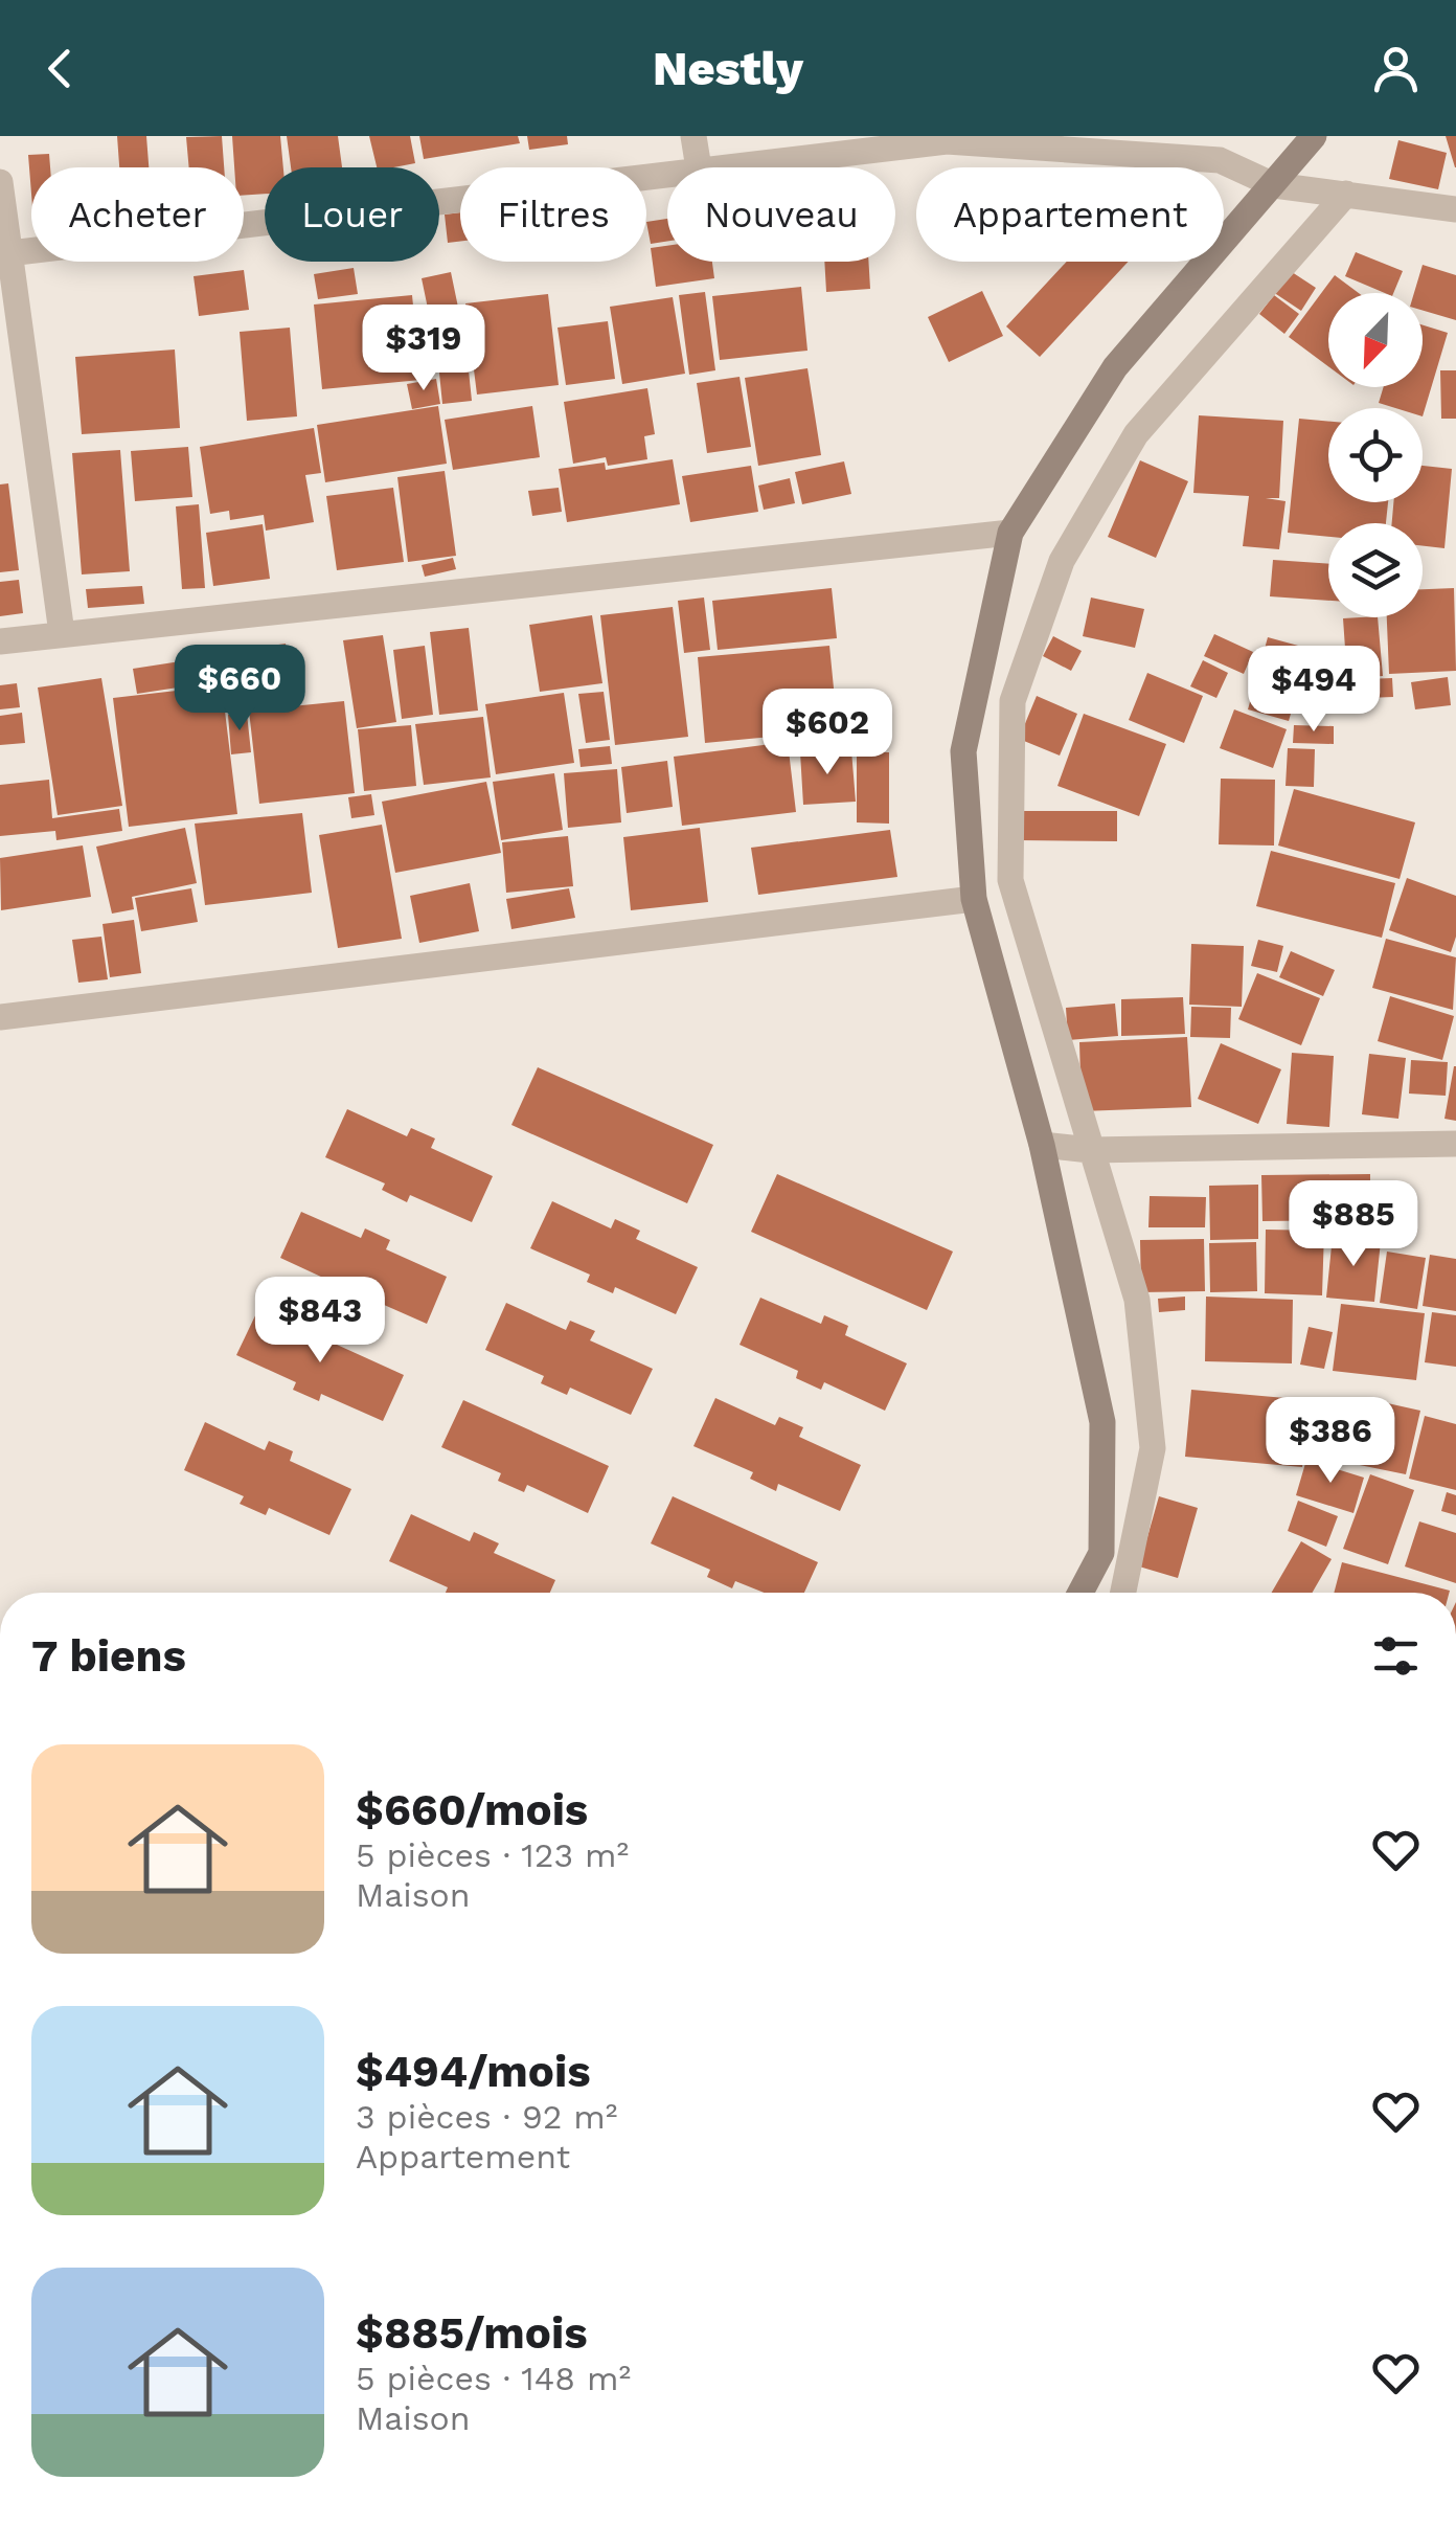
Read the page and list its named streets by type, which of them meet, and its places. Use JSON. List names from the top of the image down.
{
  "north": "bottom left",
  "page": {
    "header": "Nestly",
    "chip": [
      "Acheter",
      "Louer",
      "Filtres",
      "Nouveau",
      "Appartement"
    ],
    "price": [
      "$319",
      "$660",
      "$494",
      "$602",
      "$885",
      "$843",
      "$386"
    ],
    "heading": "7 biens",
    "list": [
      {
        "name": "$660/mois",
        "note": "5 pièces · 123 m² · Maison"
      },
      {
        "name": "$494/mois",
        "note": "3 pièces · 92 m² · Appartement"
      },
      {
        "name": "$885/mois",
        "note": "5 pièces · 148 m² · Maison"
      }
    ]
  }
}
